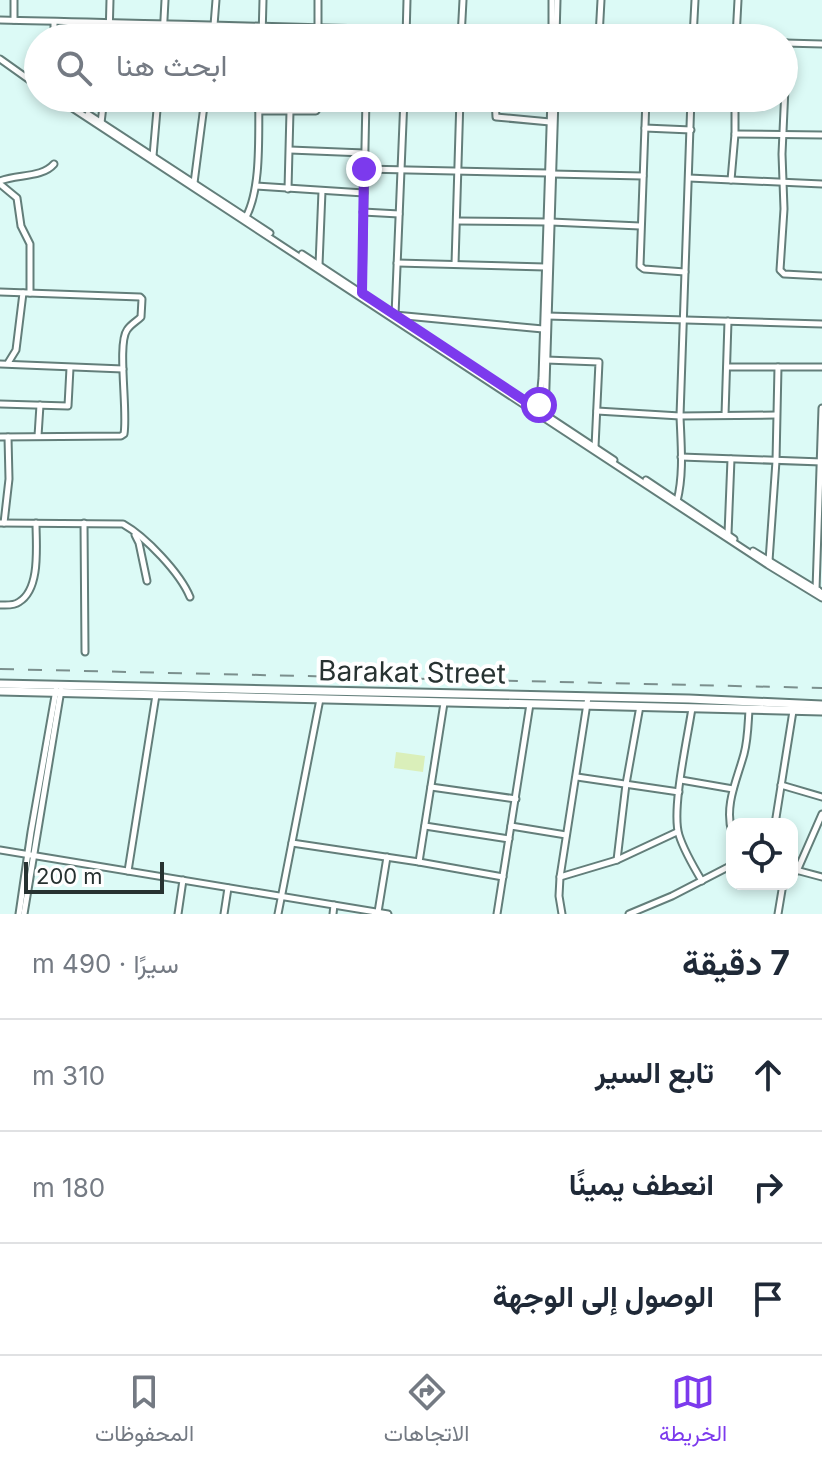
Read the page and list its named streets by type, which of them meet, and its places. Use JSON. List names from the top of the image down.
{
  "streets": {
    "main road": ["Barakat Street"]
  },
  "scale_bar": "200 m",
  "page": {
    "search": "ابحث هنا",
    "scale": "200 m",
    "heading": ["7 دقيقة", "سيرًا · 490 m"],
    "list": [
      ["تابع السير", "310 m"],
      ["انعطف يمينًا", "180 m"],
      "الوصول إلى الوجهة"
    ],
    "nav": ["الخريطة", "الاتجاهات", "المحفوظات"]
  }
}
